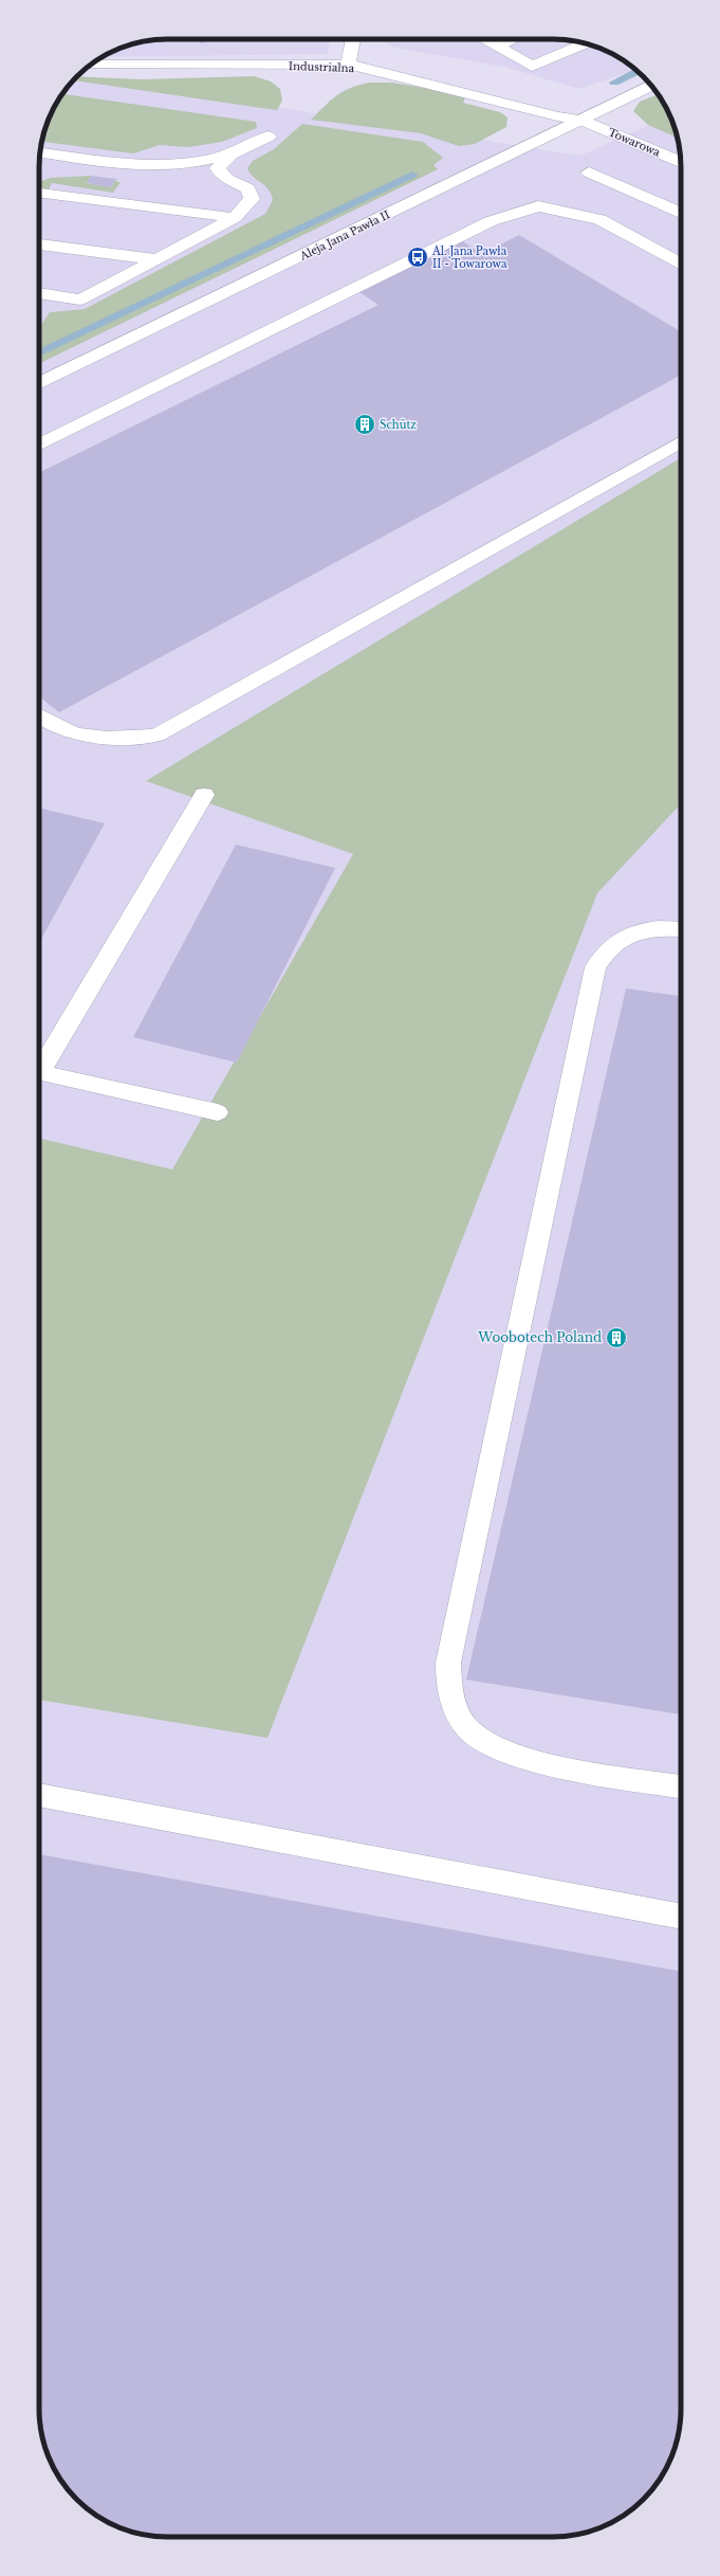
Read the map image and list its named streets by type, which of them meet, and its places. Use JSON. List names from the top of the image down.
{
  "streets": {
    "street": ["Industrialna", "Towarowa", "Aleja Jana Pawła II"]
  },
  "crossings": [
    ["Industrialna", "Towarowa"],
    ["Industrialna", "Aleja Jana Pawła II"],
    ["Towarowa", "Aleja Jana Pawła II"]
  ],
  "places": {
    "bus stop": ["Al. Jana Pawła II - Towarowa"],
    "building": ["Schütz", "Woobotech Poland"]
  }
}
